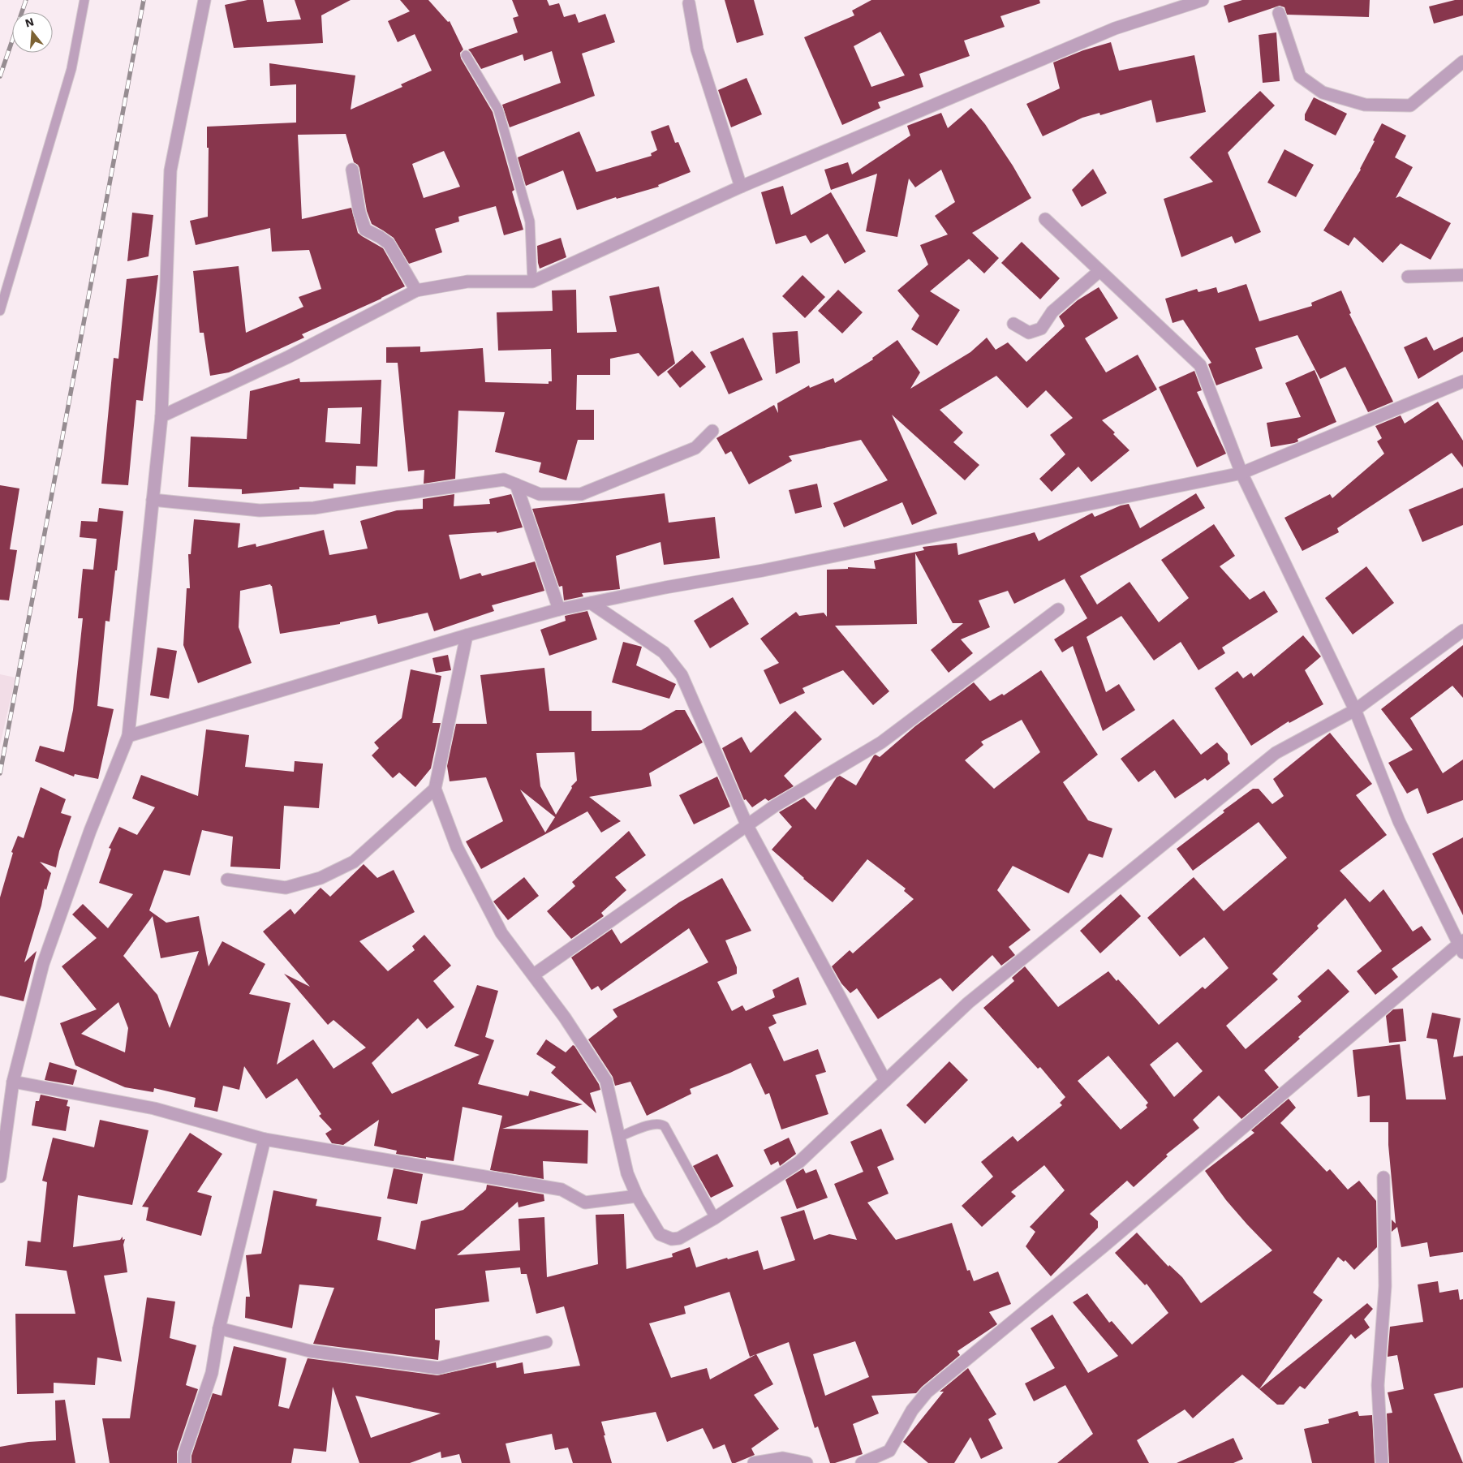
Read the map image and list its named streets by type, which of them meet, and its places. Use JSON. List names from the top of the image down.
{
  "north": "top"
}
